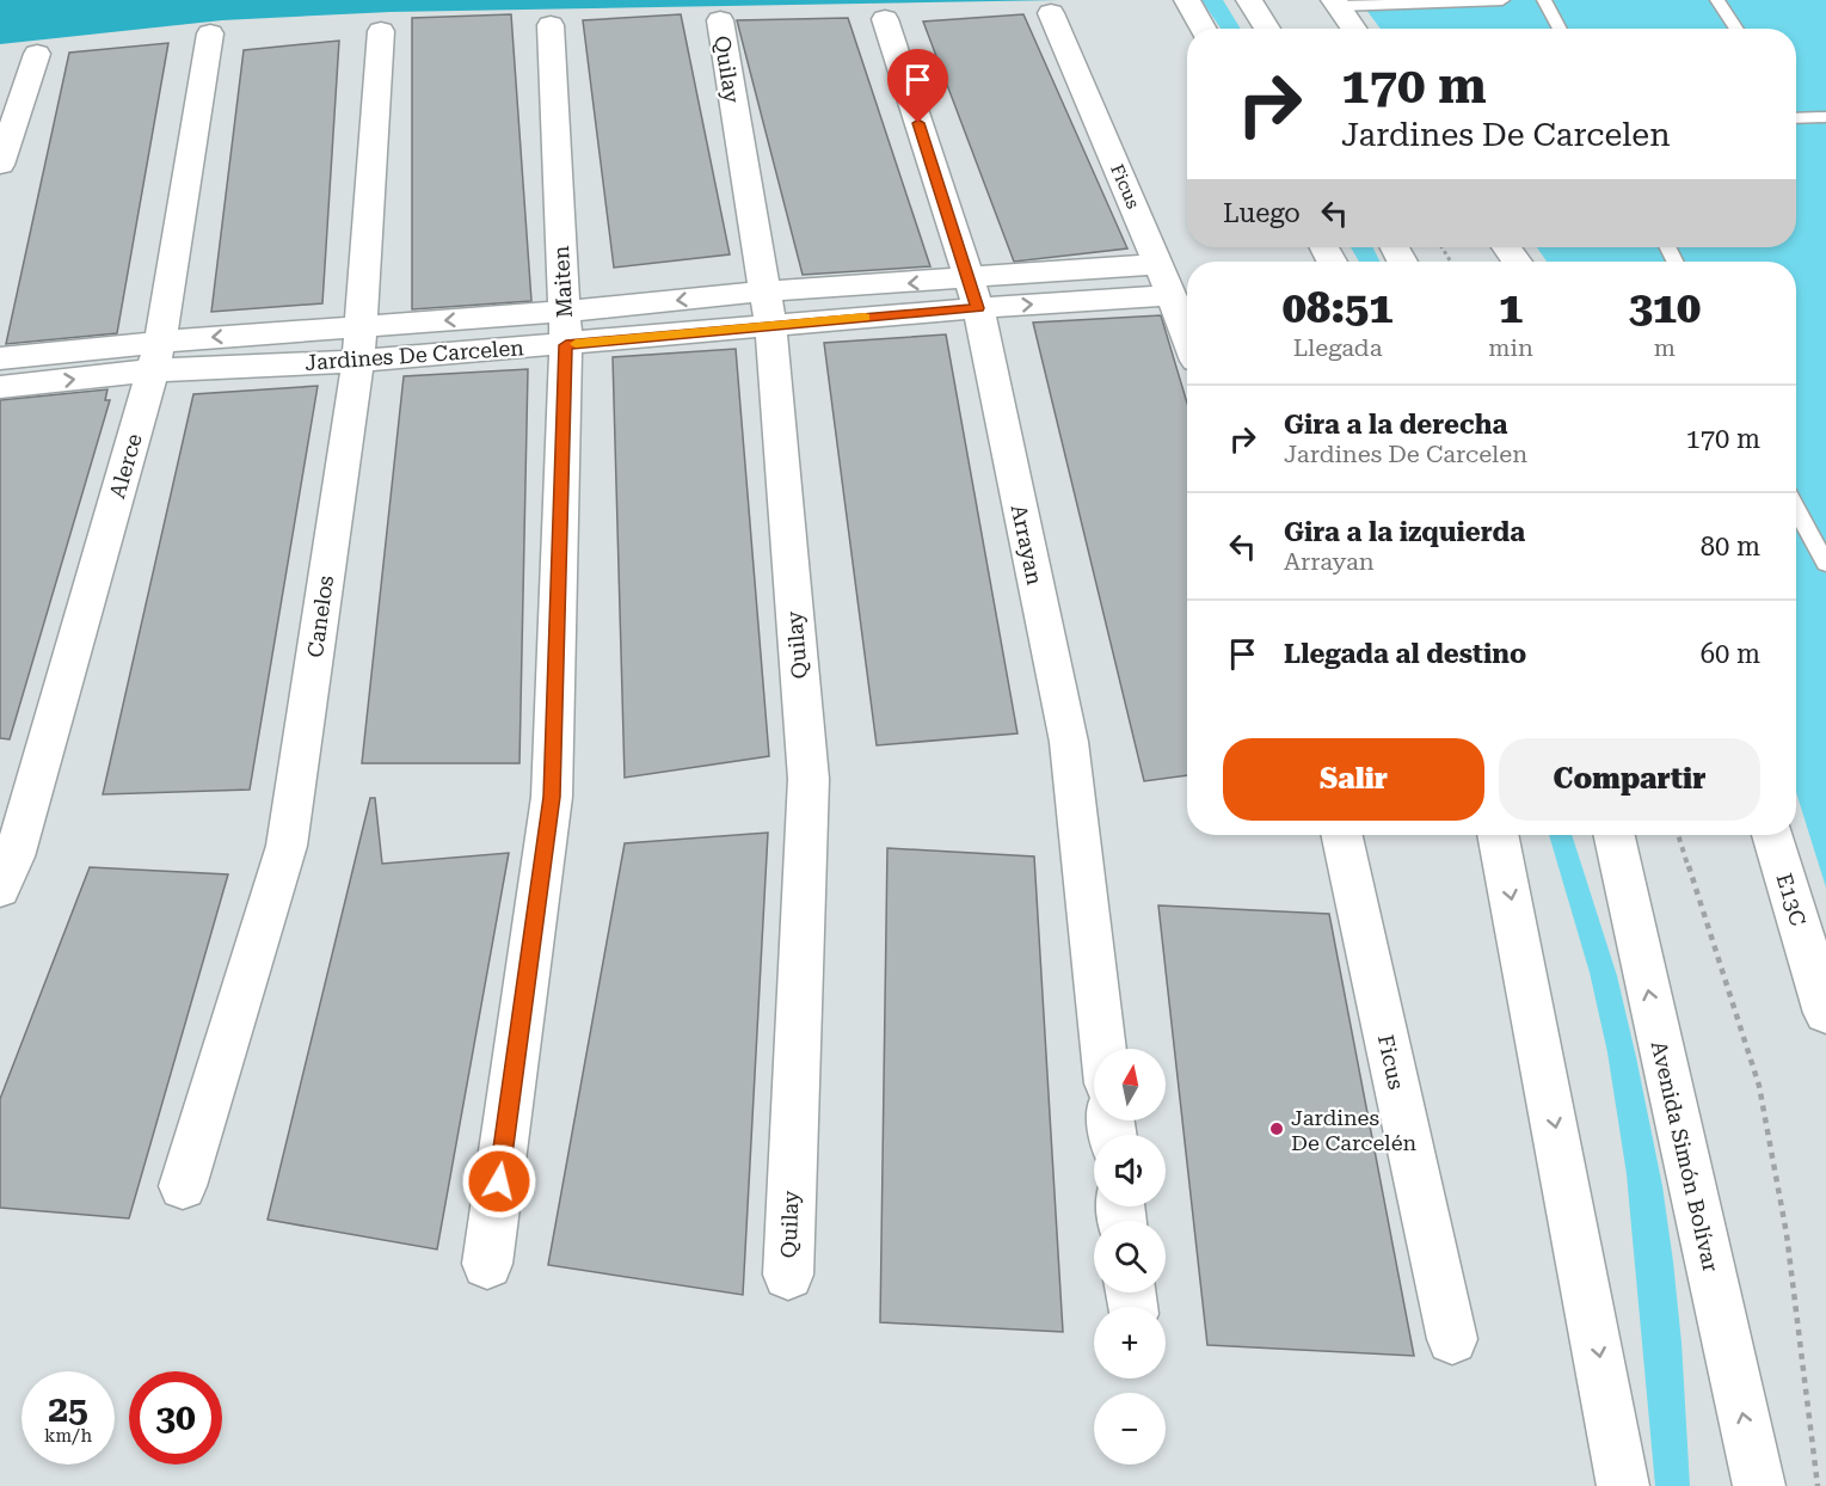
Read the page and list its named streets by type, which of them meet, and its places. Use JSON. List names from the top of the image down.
{
  "streets": {
    "main road": [
      "Quilay",
      "Ficus",
      "Maiten",
      "Jardines De Carcelen",
      "Alerce",
      "Arrayan",
      "Canelos",
      "E13C",
      "Avenida Simón Bolívar"
    ]
  },
  "crossings": [
    ["Quilay", "Jardines De Carcelen"],
    ["Ficus", "Jardines De Carcelen"],
    ["Maiten", "Jardines De Carcelen"],
    ["Jardines De Carcelen", "Alerce"],
    ["Jardines De Carcelen", "Arrayan"],
    ["Jardines De Carcelen", "Canelos"]
  ],
  "places": ["Jardines De Carcelén"],
  "north": "top",
  "page": {
    "turn": ["170 m", "Jardines De Carcelen"],
    "then": "Luego",
    "eta": [
      "08:51",
      "Llegada",
      "1",
      "min",
      "310",
      "m"
    ],
    "list": [
      {
        "name": "Gira a la derecha",
        "note": "Jardines De Carcelen",
        "value": "170 m"
      },
      {
        "name": "Gira a la izquierda",
        "note": "Arrayan",
        "value": "80 m"
      },
      {
        "name": "Llegada al destino",
        "value": "60 m"
      }
    ],
    "buttons": ["Salir", "Compartir"],
    "map_buttons": ["+", "−"],
    "speed": "25 km/h",
    "limit": "30"
  }
}
